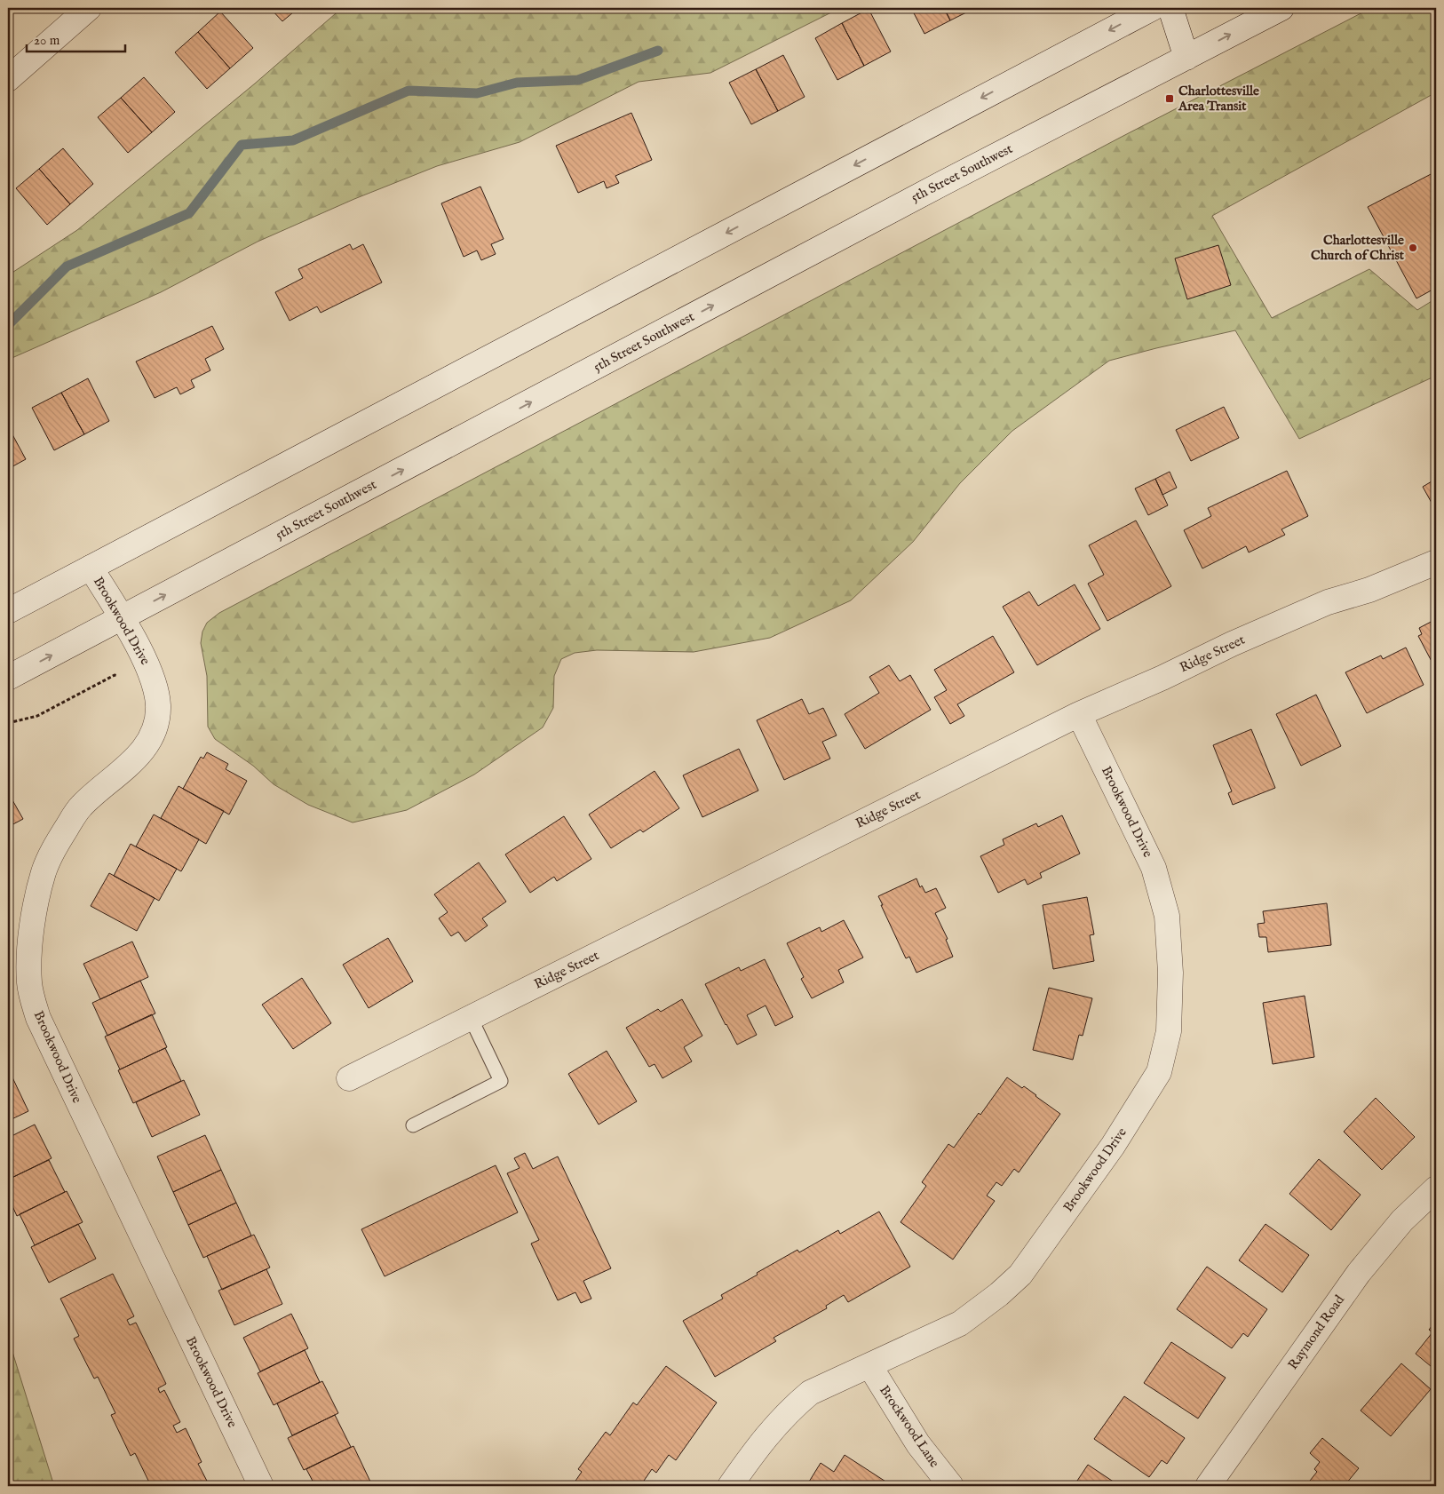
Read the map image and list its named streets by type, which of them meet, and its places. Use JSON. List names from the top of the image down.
{
  "streets": {
    "street": [
      "5th Street Southwest",
      "Brookwood Drive",
      "Ridge Street",
      "Raymond Road",
      "Brockwood Lane"
    ]
  },
  "crossings": [
    ["5th Street Southwest", "Brookwood Drive"],
    ["Brookwood Drive", "Ridge Street"],
    ["Brookwood Drive", "Brockwood Lane"]
  ],
  "places": {
    "transit": ["Charlottesville Area Transit"],
    "other": ["Charlottesville Church of Christ"]
  },
  "scale_bar": "20 m"
}
